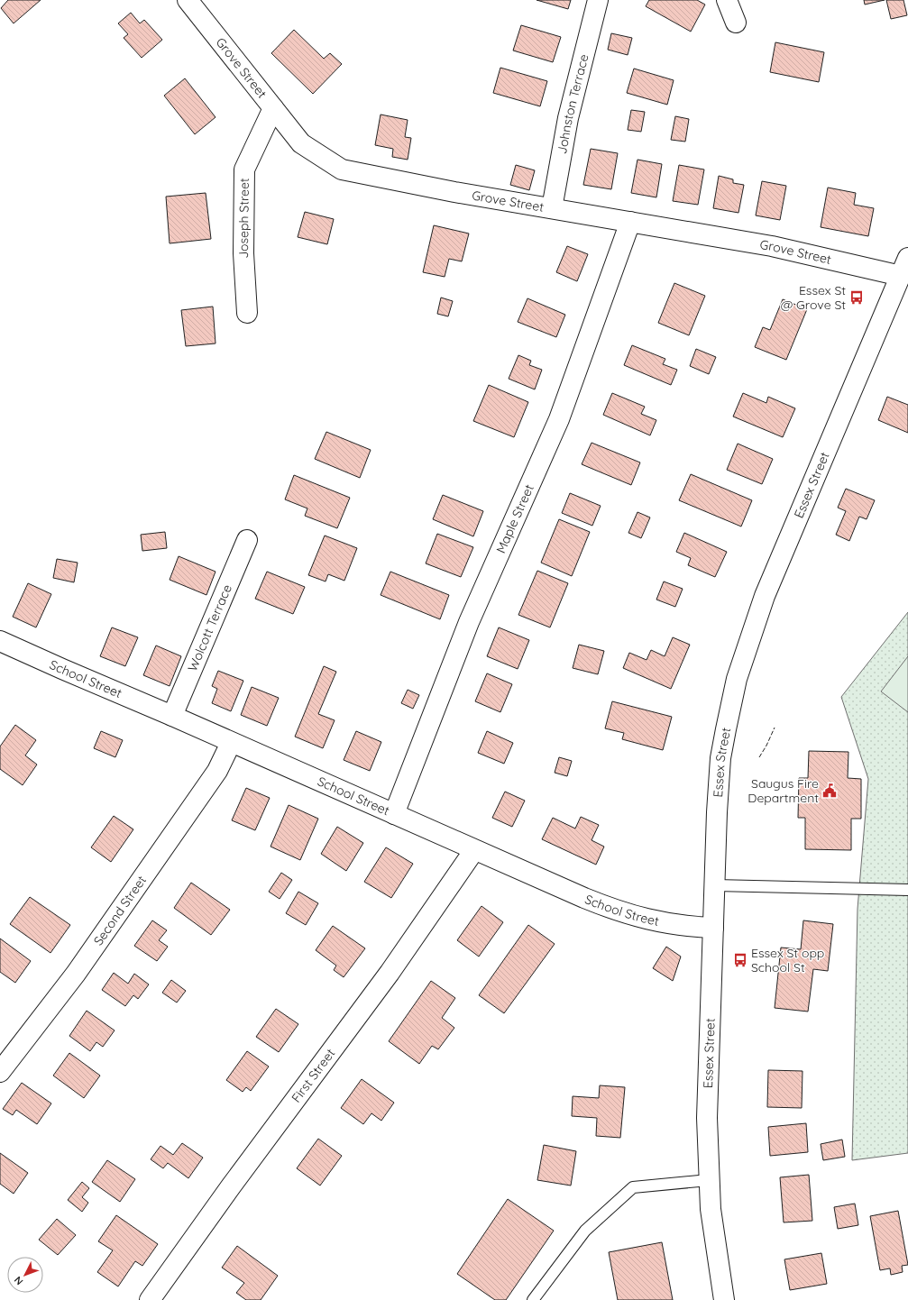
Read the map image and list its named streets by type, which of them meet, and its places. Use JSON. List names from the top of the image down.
{
  "streets": {
    "street": [
      "Grove Street",
      "Johnston Terrace",
      "Joseph Street",
      "Essex Street",
      "Maple Street",
      "Wolcott Terrace",
      "School Street",
      "Second Street",
      "First Street"
    ]
  },
  "crossings": [
    ["Grove Street", "Johnston Terrace"],
    ["Grove Street", "Joseph Street"],
    ["Grove Street", "Essex Street"],
    ["Grove Street", "Maple Street"],
    ["Essex Street", "School Street"],
    ["Maple Street", "School Street"],
    ["Wolcott Terrace", "School Street"],
    ["School Street", "Second Street"],
    ["School Street", "First Street"]
  ],
  "places": {
    "bus stop": ["Essex St @ Grove St", "Essex St opp School St"],
    "public building": ["Saugus Fire Department"]
  },
  "north": "bottom left"
}
